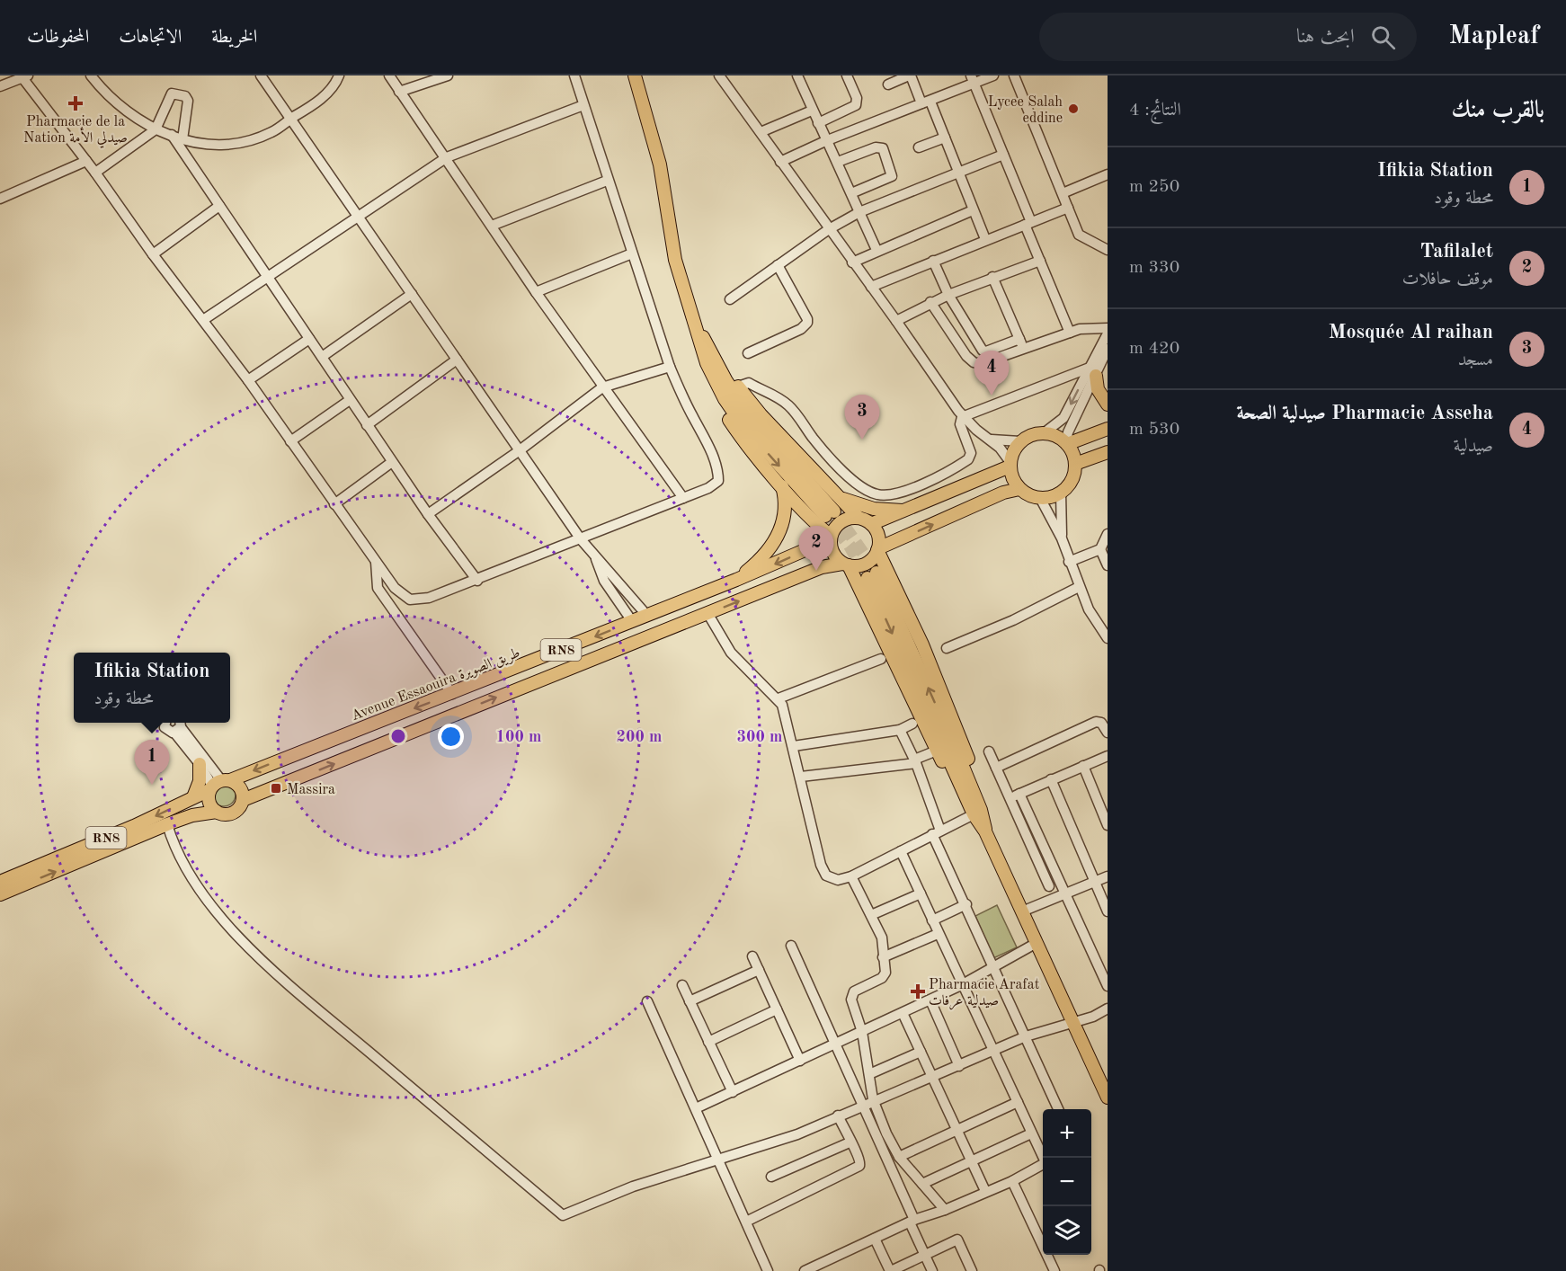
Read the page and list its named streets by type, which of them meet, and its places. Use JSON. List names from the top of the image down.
{
  "streets": {
    "main road": ["RN8", "Avenue Essaouira طريق الصويرة"]
  },
  "crossings": [
    ["RN8", "Avenue Essaouira طريق الصويرة"]
  ],
  "places": {
    "health": ["Pharmacie de la Nation صيدلي الأمة", "Pharmacie Arafat صيدلية عرفات"],
    "other": ["Lycee Salah eddine"],
    "transit": ["Massira"]
  },
  "page": {
    "header": "Mapleaf",
    "search": "ابحث هنا",
    "nav": ["الخريطة", "الاتجاهات", "المحفوظات"],
    "heading": ["بالقرب منك", "النتائج: 4"],
    "list": [
      {
        "mark": "1",
        "name": "Ifikia Station",
        "note": "محطة وقود",
        "value": "250 m"
      },
      {
        "mark": "2",
        "name": "Tafilalet",
        "note": "موقف حافلات",
        "value": "330 m"
      },
      {
        "mark": "3",
        "name": "Mosquée Al raihan",
        "note": "مسجد",
        "value": "420 m"
      },
      {
        "mark": "4",
        "name": "Pharmacie Asseha صيدلية الصحة",
        "note": "صيدلية",
        "value": "530 m"
      }
    ],
    "pins": [
      "4",
      "3",
      "2",
      "1"
    ],
    "popup": ["Ifikia Station", "محطة وقود"],
    "map_buttons": ["+", "−"]
  },
  "rings": ["100 m", "200 m", "300 m"]
}
